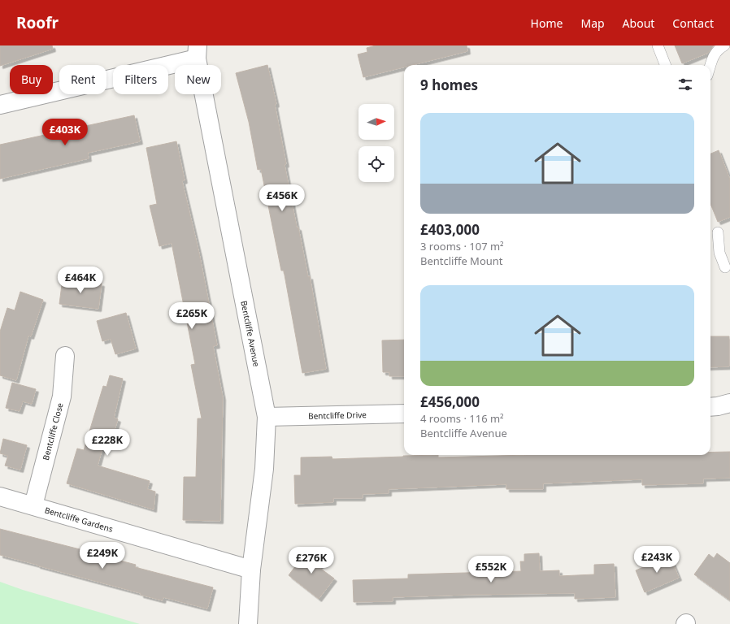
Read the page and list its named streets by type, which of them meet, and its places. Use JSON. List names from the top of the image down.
{
  "streets": {
    "street": [
      "Bentcliffe Avenue",
      "Bentcliffe Drive",
      "Bentcliffe Close",
      "Bentcliffe Gardens"
    ]
  },
  "crossings": [
    ["Bentcliffe Avenue", "Bentcliffe Drive"],
    ["Bentcliffe Avenue", "Bentcliffe Gardens"],
    ["Bentcliffe Close", "Bentcliffe Gardens"]
  ],
  "north": "right",
  "page": {
    "header": "Roofr",
    "nav": [
      "Home",
      "Map",
      "About",
      "Contact"
    ],
    "chip": [
      "Buy",
      "Rent",
      "Filters",
      "New"
    ],
    "heading": "9 homes",
    "list": [
      {
        "name": "£403,000",
        "note": "3 rooms · 107 m² · Bentcliffe Mount"
      },
      {
        "name": "£456,000",
        "note": "4 rooms · 116 m² · Bentcliffe Avenue"
      }
    ],
    "price": [
      "£403K",
      "£456K",
      "£464K",
      "£265K",
      "£228K",
      "£249K",
      "£243K",
      "£276K",
      "£552K"
    ]
  }
}
